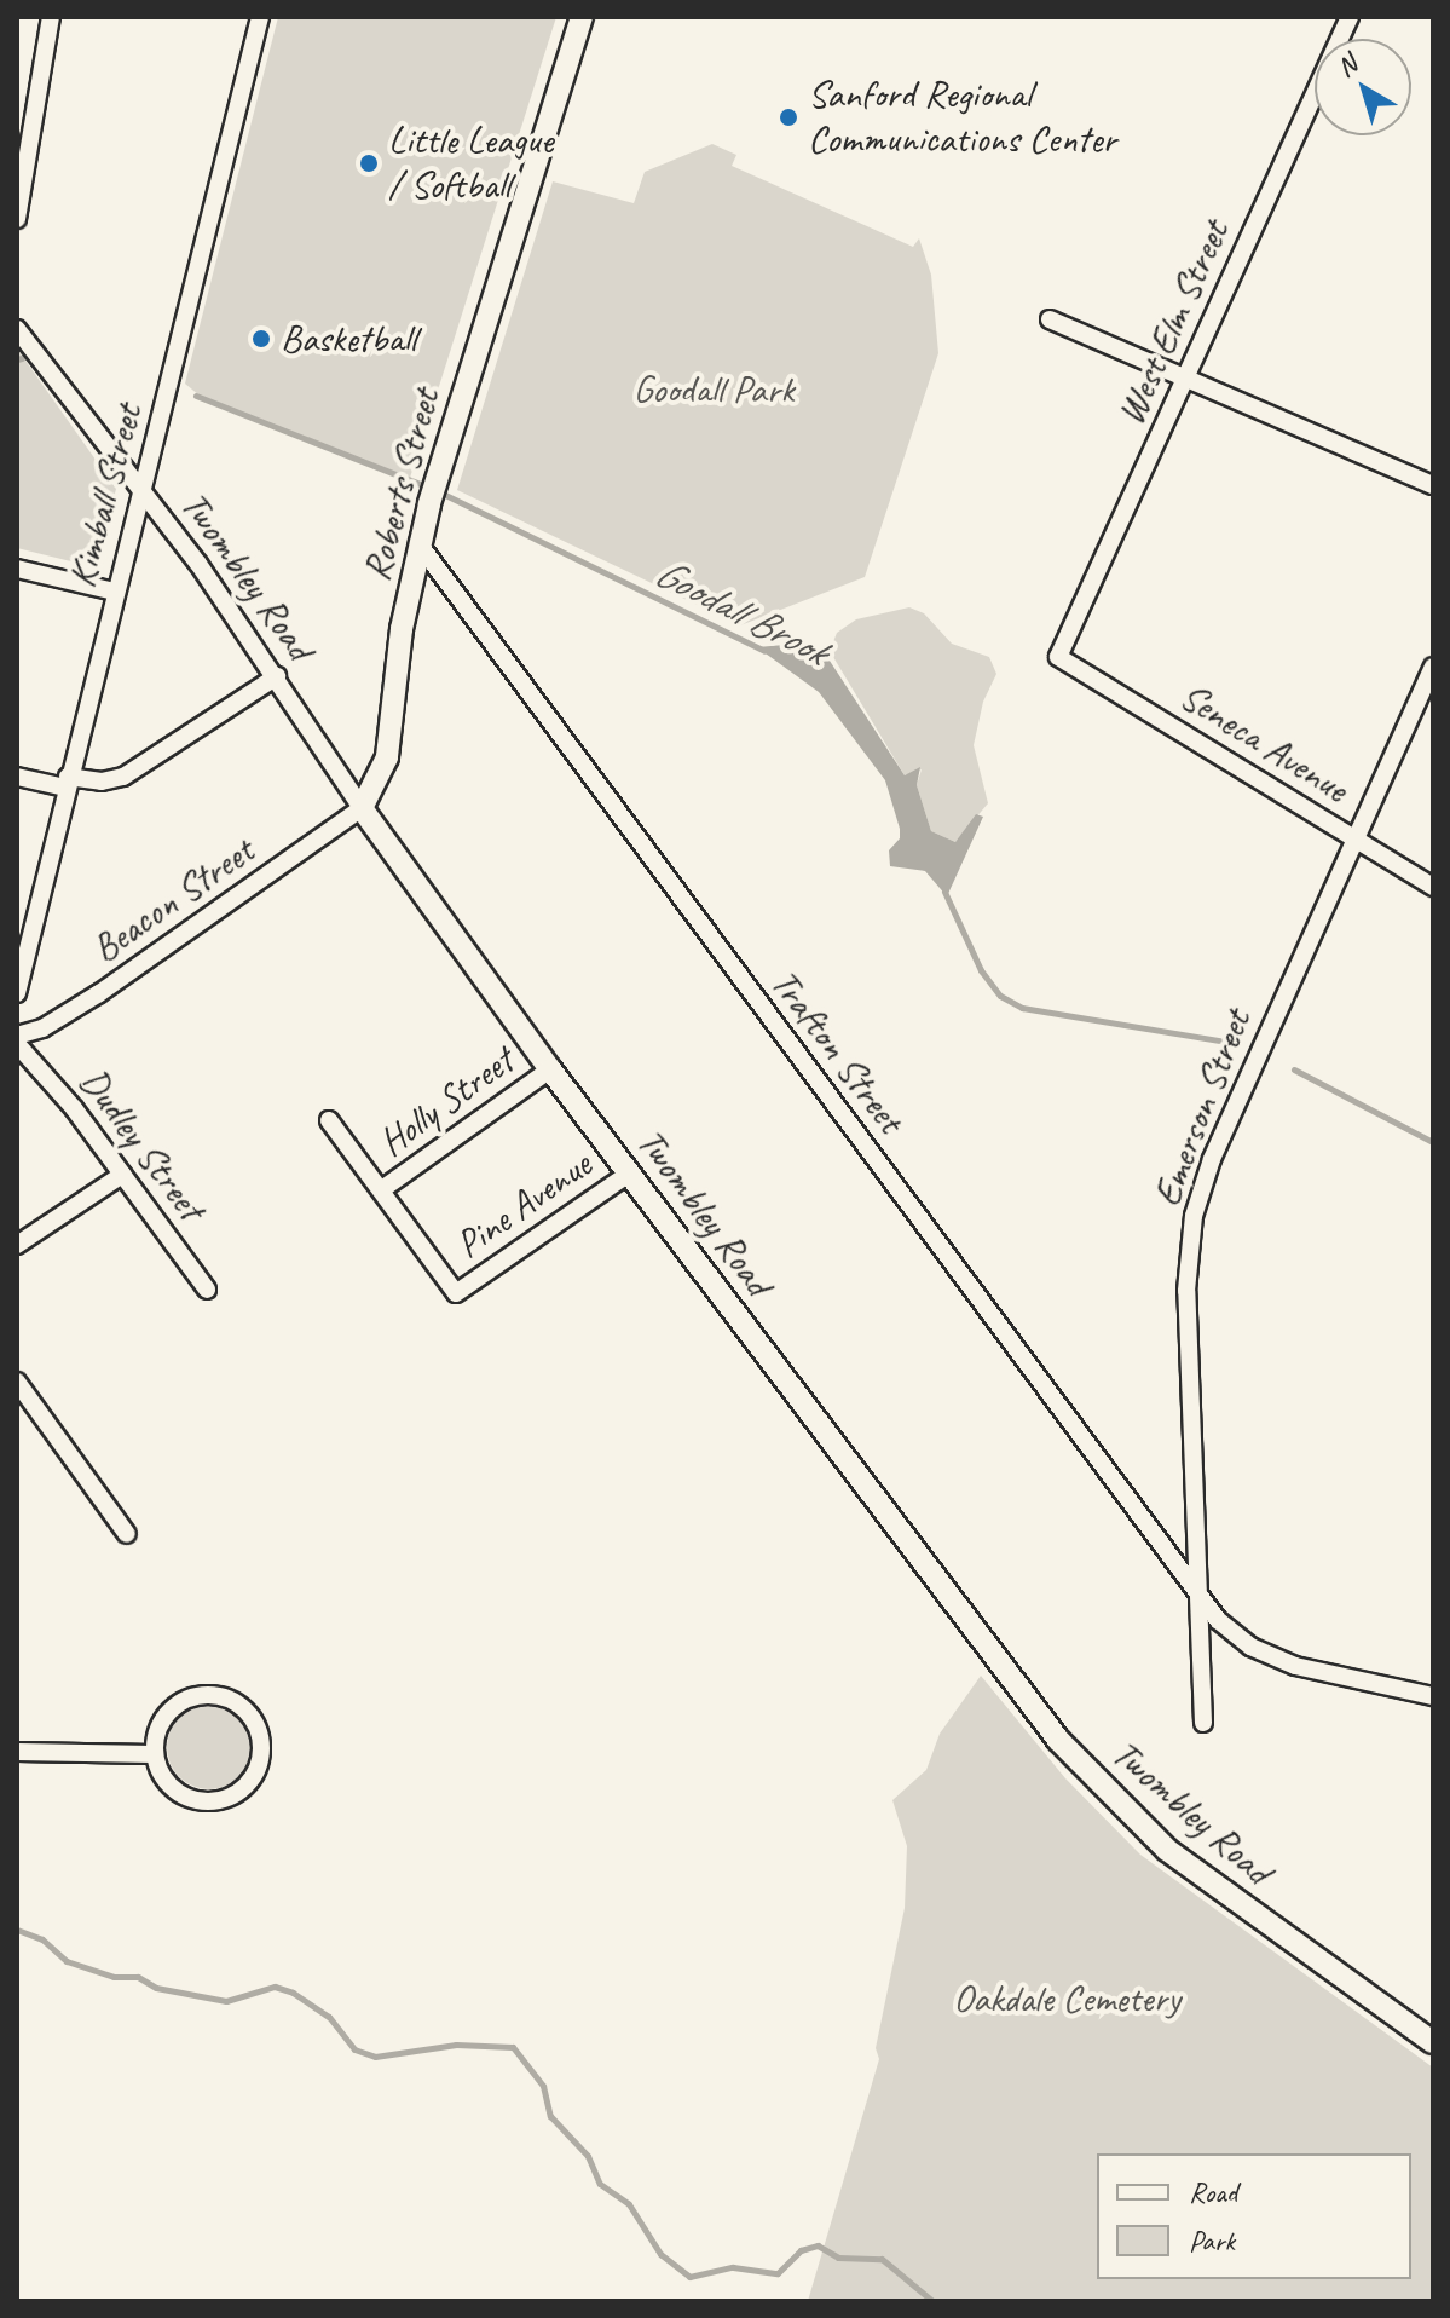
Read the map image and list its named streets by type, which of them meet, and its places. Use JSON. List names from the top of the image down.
{
  "streets": {
    "street": [
      "West Elm Street",
      "Roberts Street",
      "Kimball Street",
      "Twombley Road",
      "Seneca Avenue",
      "Beacon Street",
      "Trafton Street",
      "Holly Street",
      "Emerson Street",
      "Dudley Street",
      "Pine Avenue"
    ]
  },
  "crossings": [
    ["West Elm Street", "Seneca Avenue"],
    ["Roberts Street", "Twombley Road"],
    ["Roberts Street", "Beacon Street"],
    ["Roberts Street", "Trafton Street"],
    ["Kimball Street", "Twombley Road"],
    ["Twombley Road", "Beacon Street"],
    ["Twombley Road", "Holly Street"],
    ["Twombley Road", "Pine Avenue"],
    ["Seneca Avenue", "Emerson Street"],
    ["Trafton Street", "Emerson Street"],
    ["Holly Street", "Pine Avenue"]
  ],
  "water": ["Goodall Brook"],
  "parks": ["Goodall Park", "Oakdale Cemetery"],
  "places": ["Sanford Regional Communications Center", "Little League / Softball", "Basketball"],
  "legend": ["Road", "Park"],
  "north": "top left"
}
